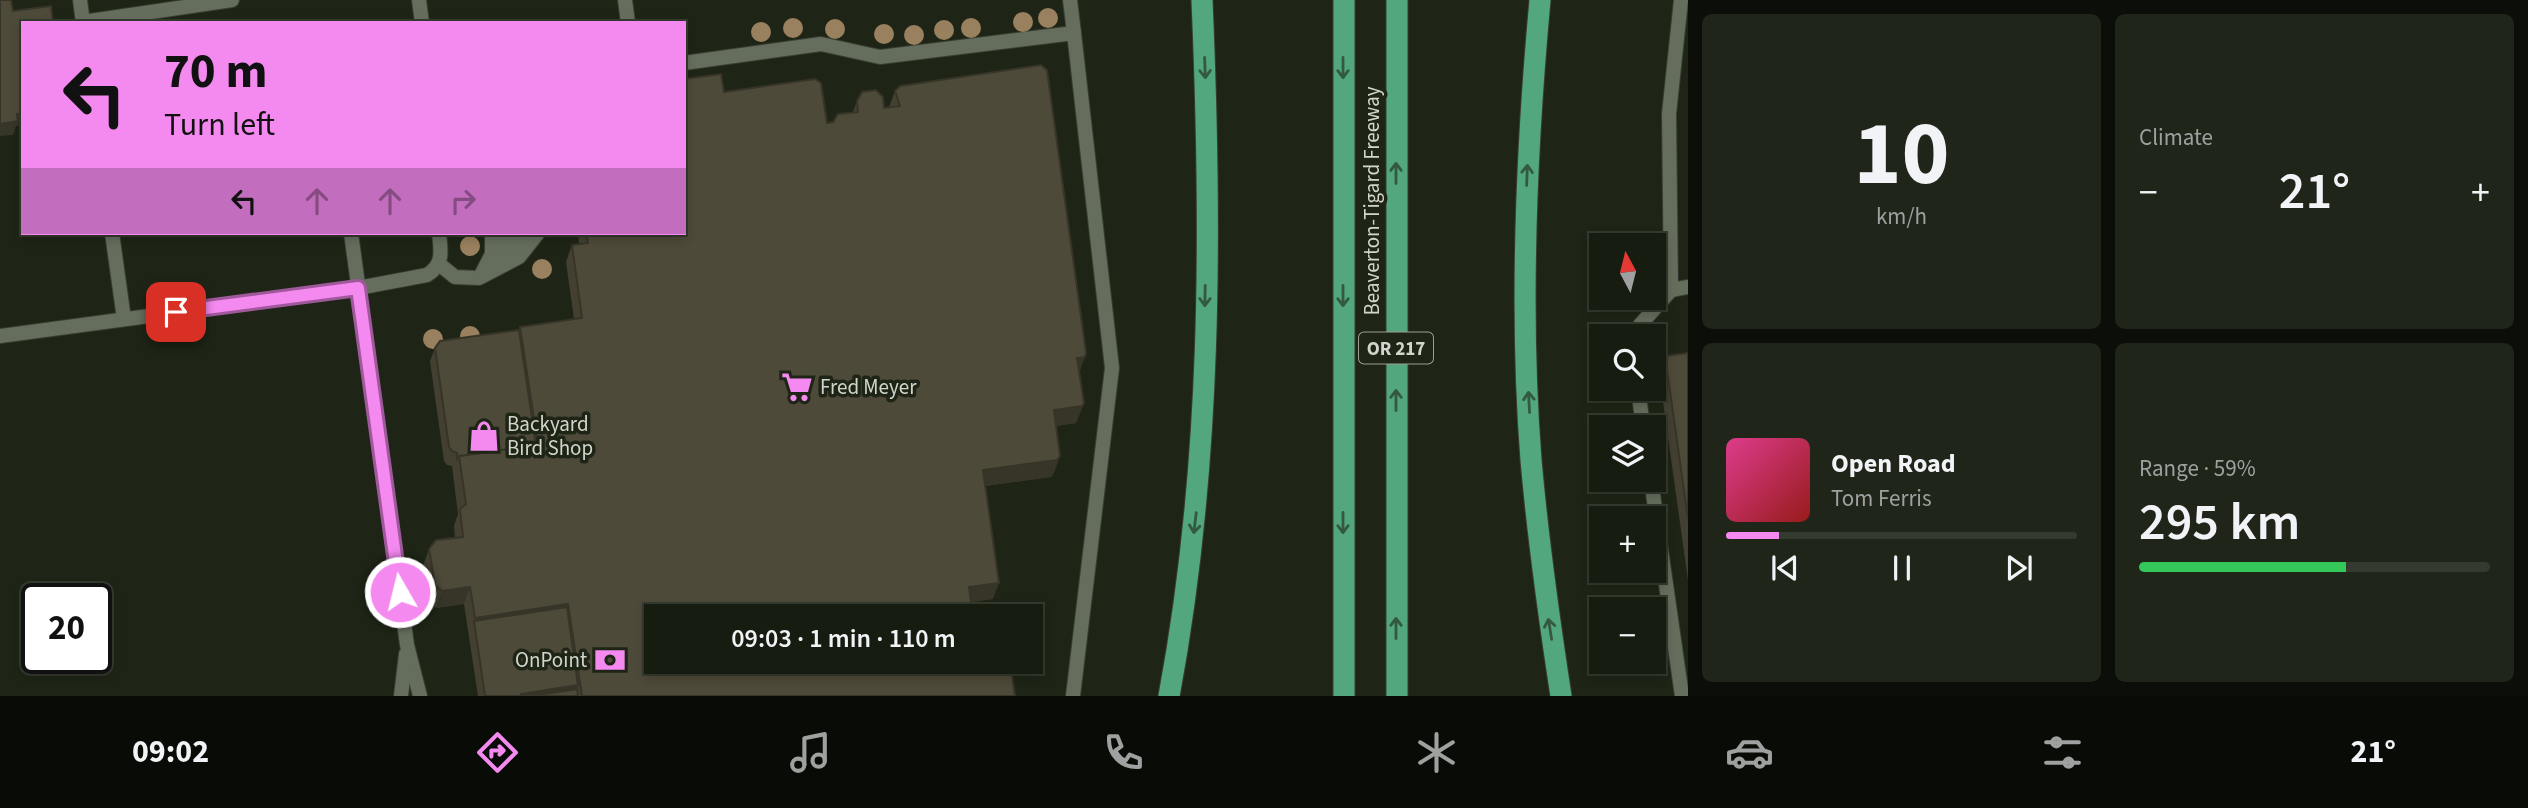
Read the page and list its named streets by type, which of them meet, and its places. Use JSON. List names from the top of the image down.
{
  "streets": {
    "highway": ["Beaverton-Tigard Freeway", "OR 217"]
  },
  "places": {
    "supermarket": ["Fred Meyer"],
    "shop": ["Backyard Bird Shop"],
    "bank": ["OnPoint"]
  },
  "north": "top",
  "page": {
    "tile": [
      ["10", "km/h"],
      "Climate",
      ["Range · 59%", "295 km"]
    ],
    "turn": ["70 m", "Turn left"],
    "heat": ["−", "21°", "+"],
    "map_buttons": ["+", "−"],
    "song": ["Open Road", "Tom Ferris"],
    "limit": "20",
    "trip": "09:03 · 1 min · 110 m",
    "tabs": ["09:02", "21°"]
  }
}
